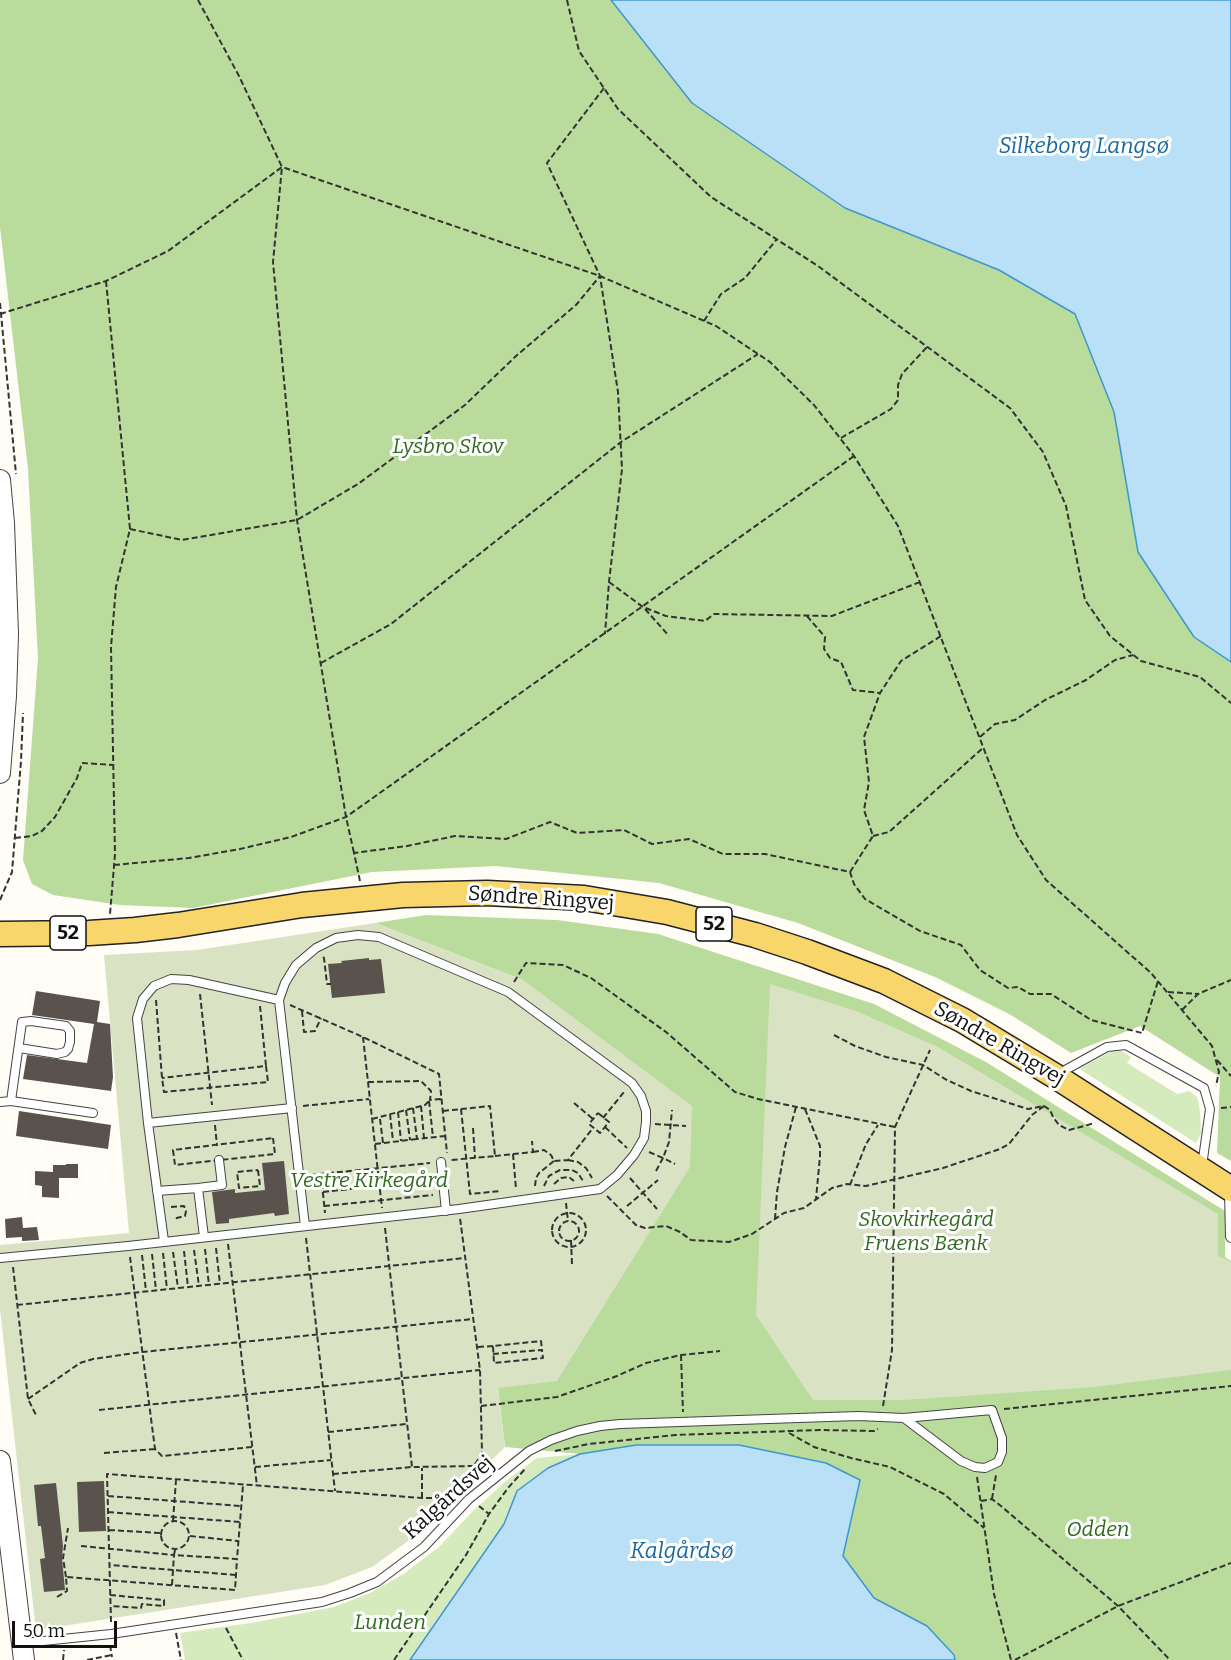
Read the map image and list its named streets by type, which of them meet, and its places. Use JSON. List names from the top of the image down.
{
  "streets": {
    "main road": ["Søndre Ringvej", "52"],
    "lane": ["Kalgårdsvej"]
  },
  "water": ["Silkeborg Langsø", "Kalgårdsø"],
  "parks": [
    "Lysbro Skov",
    "Vestre Kirkegård",
    "Skovkirkegård Fruens Bænk",
    "Odden",
    "Lunden"
  ],
  "scale_bar": "50 m"
}
